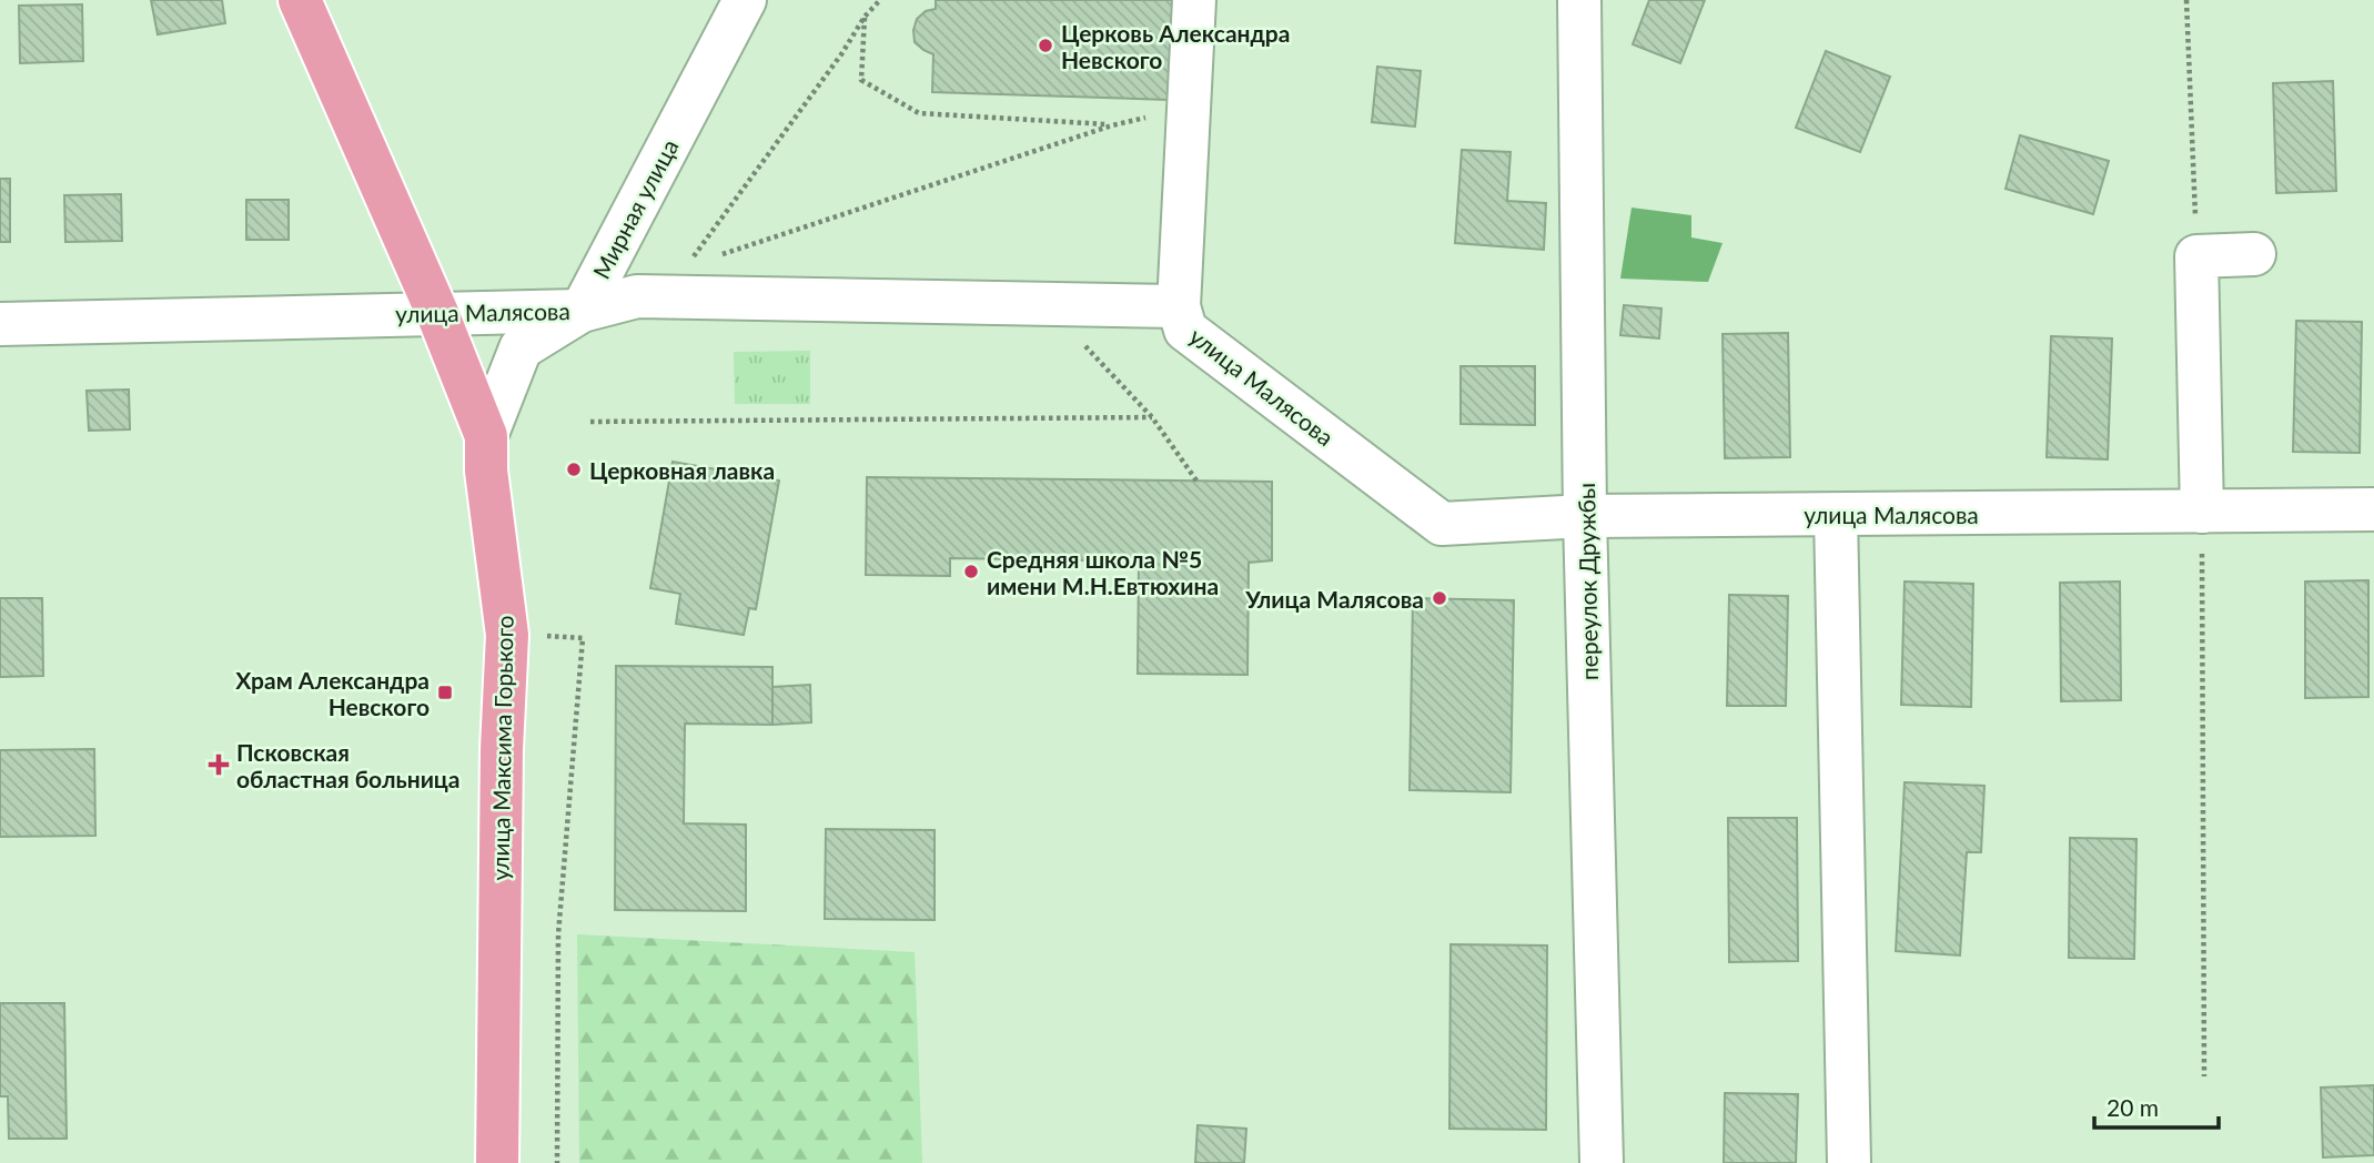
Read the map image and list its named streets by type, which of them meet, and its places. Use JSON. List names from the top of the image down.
{
  "streets": {
    "main road": ["улица Максима Горького"],
    "street": ["Мирная улица", "улица Малясова", "переулок Дружбы"]
  },
  "crossings": [
    ["Мирная улица", "улица Малясова"],
    ["улица Малясова", "переулок Дружбы"],
    ["улица Малясова", "улица Максима Горького"]
  ],
  "places": {
    "other": [
      "Церковь Александра Невского",
      "Церковная лавка",
      "Средняя школа №5 имени М.Н.Евтюхина",
      "Улица Малясова"
    ],
    "transit": ["Храм Александра Невского"],
    "health": ["Псковская областная больница"]
  },
  "scale_bar": "20 m"
}
